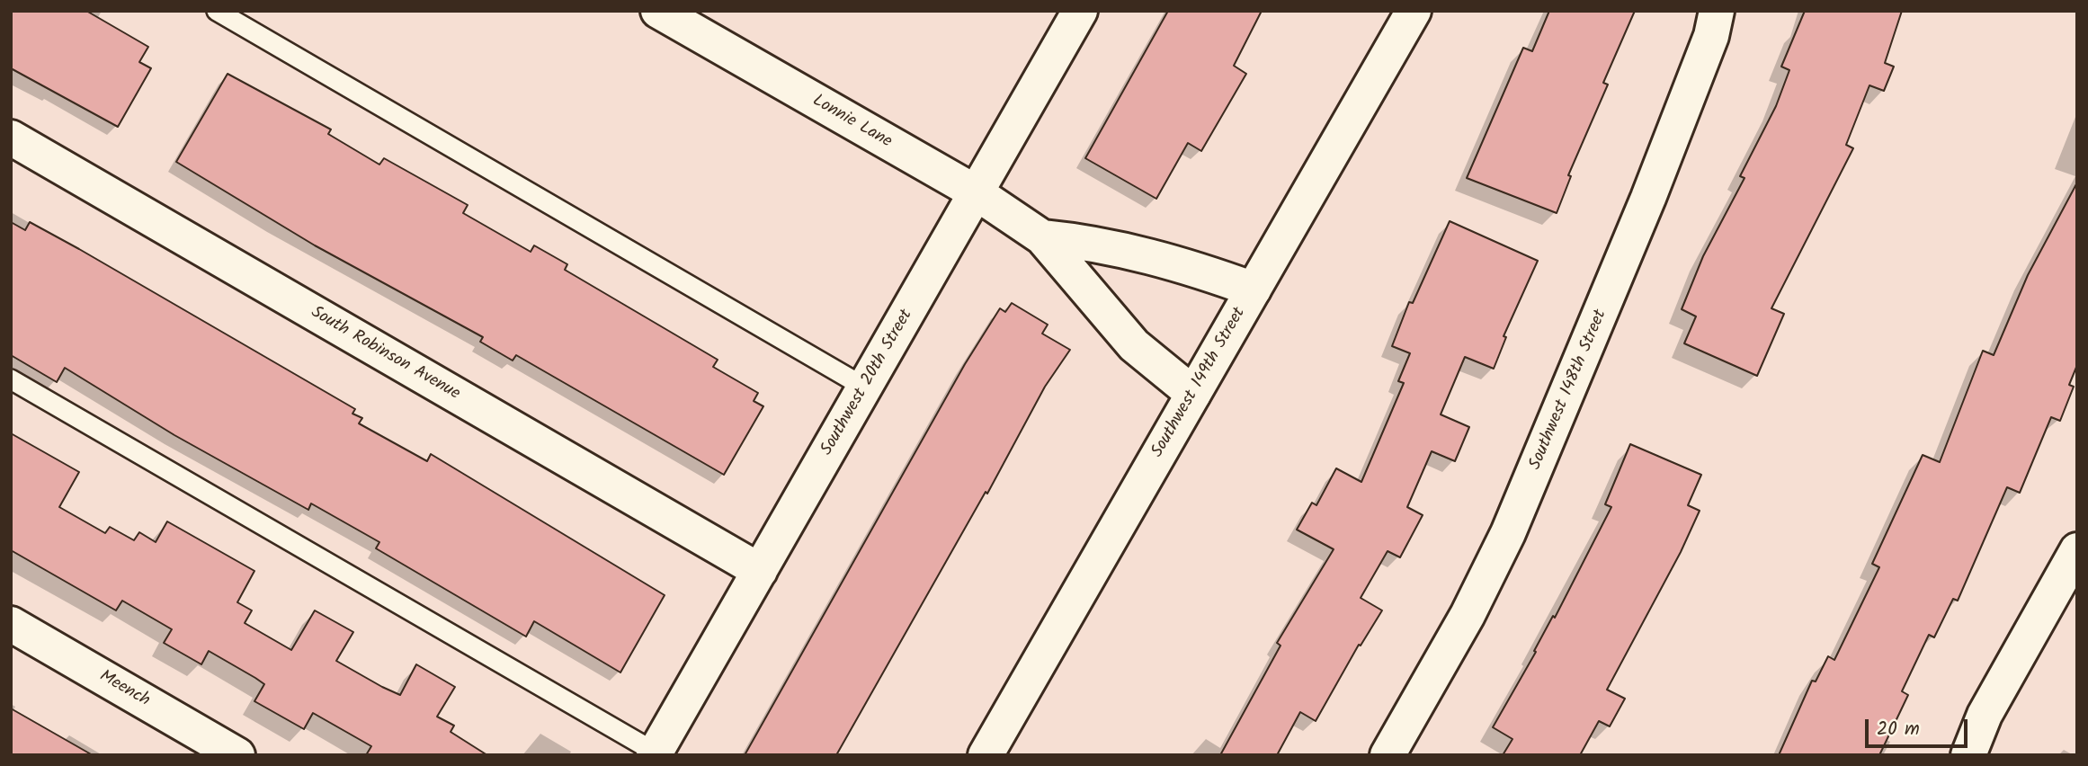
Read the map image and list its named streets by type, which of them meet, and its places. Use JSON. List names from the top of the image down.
{
  "streets": {
    "street": [
      "Lonnie Lane",
      "South Robinson Avenue",
      "Southwest 20th Street",
      "Southwest 149th Street",
      "Southwest 148th Street",
      "Meench"
    ]
  },
  "crossings": [
    ["Lonnie Lane", "Southwest 20th Street"],
    ["Lonnie Lane", "Southwest 149th Street"],
    ["South Robinson Avenue", "Southwest 20th Street"]
  ],
  "scale_bar": "20 m"
}
